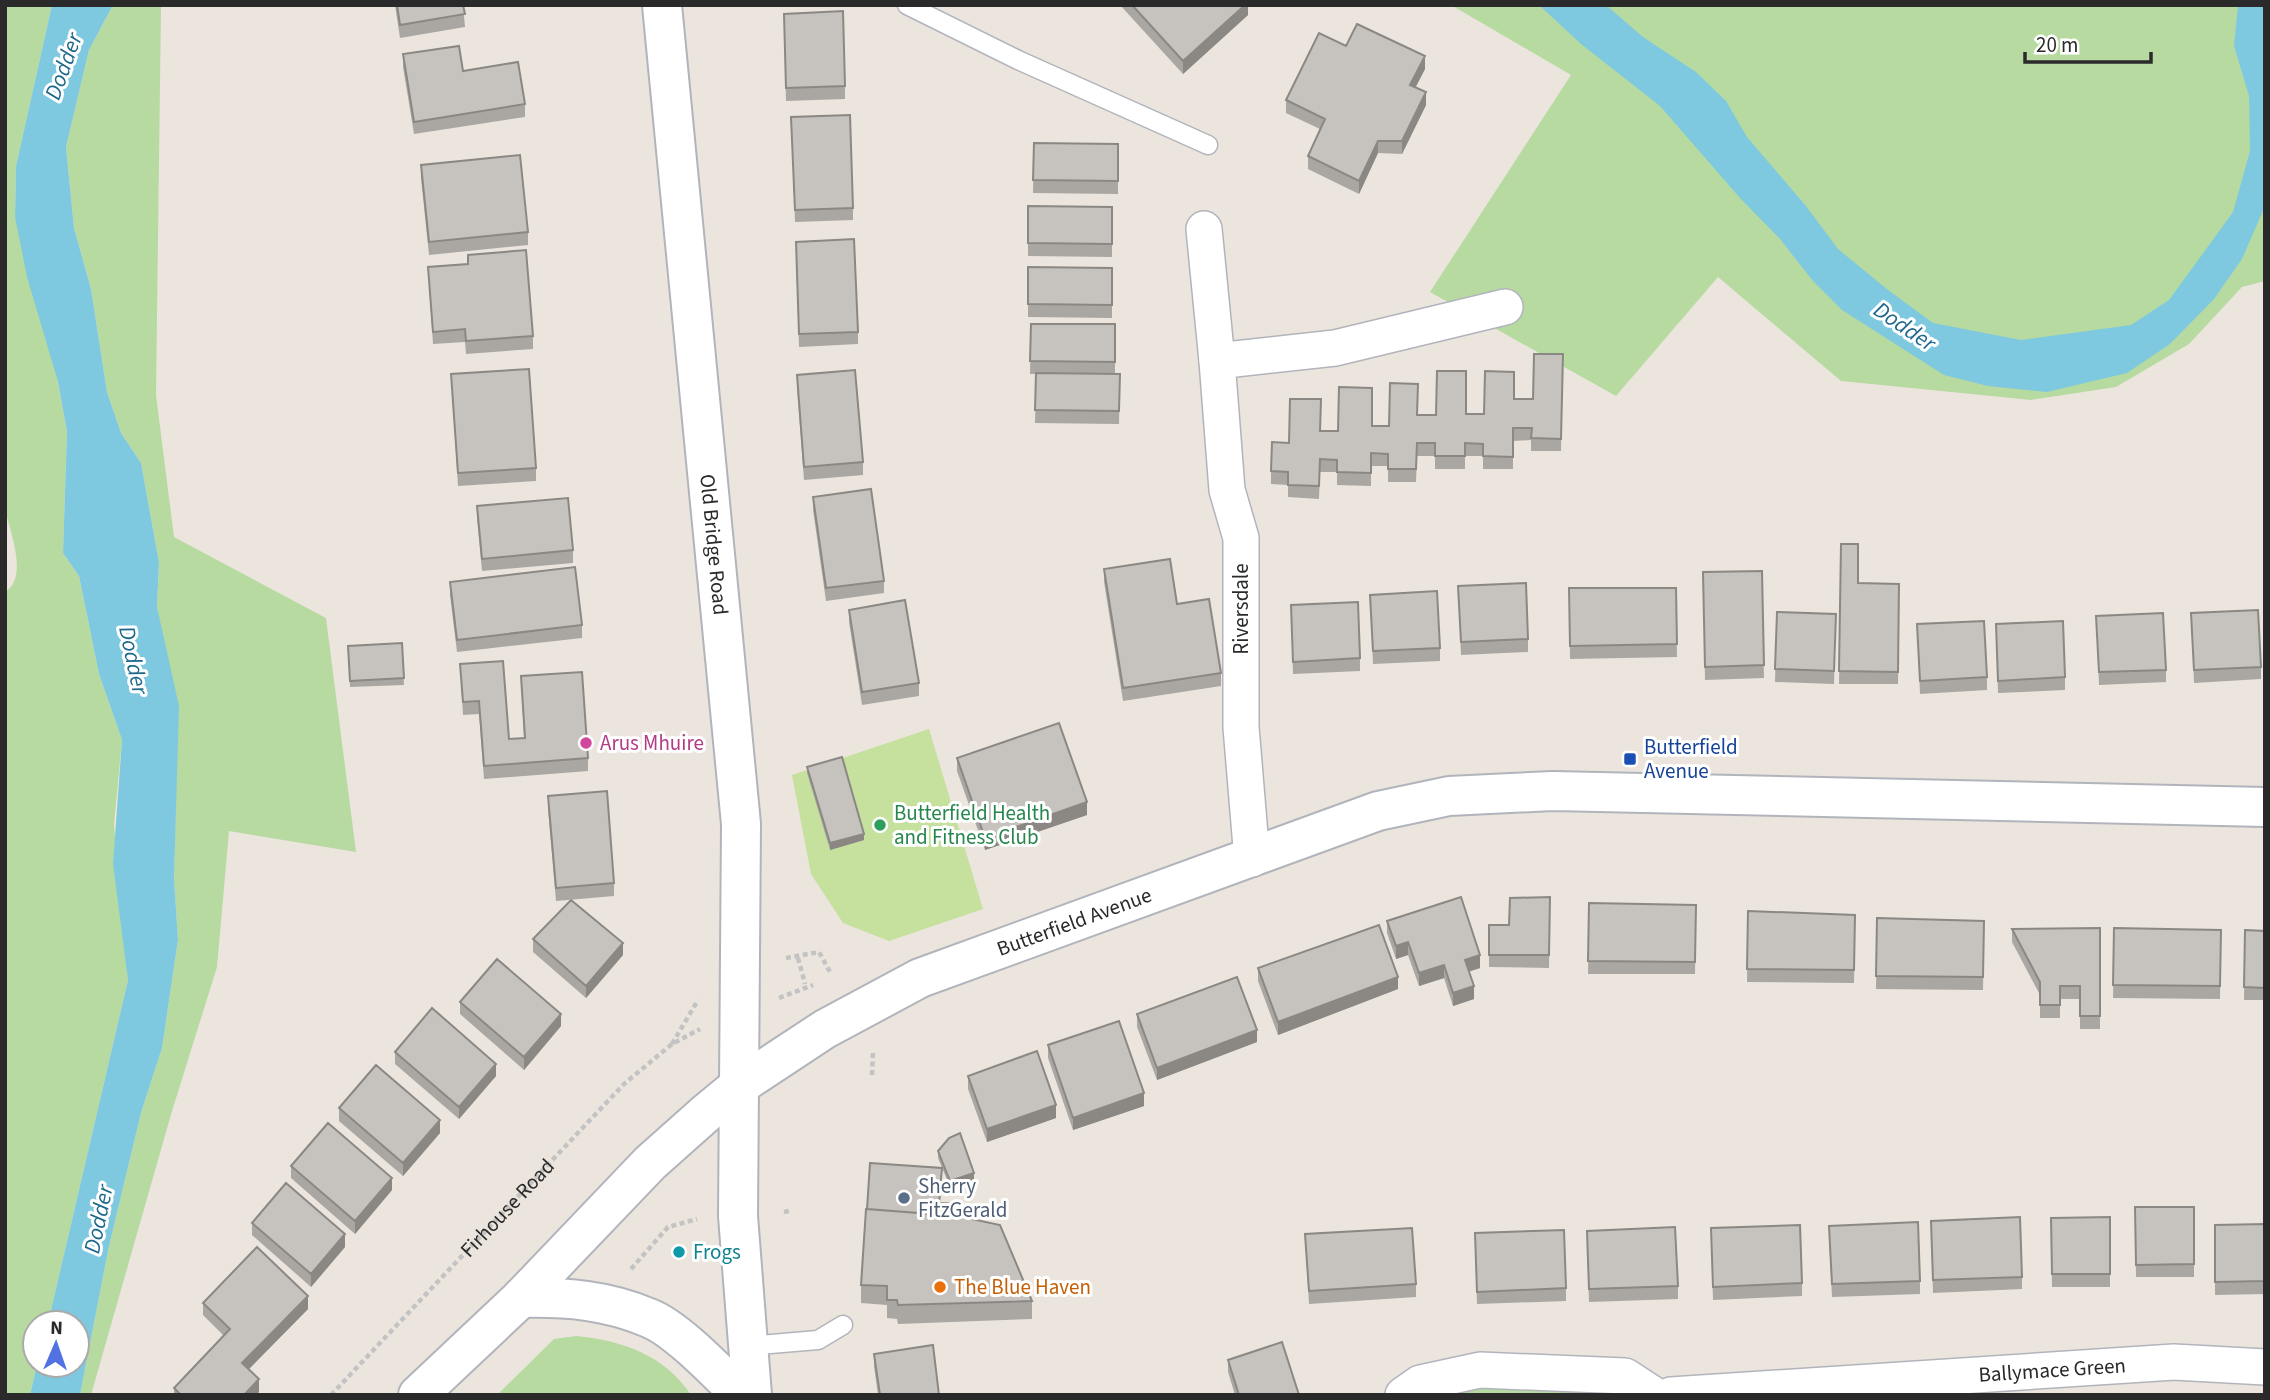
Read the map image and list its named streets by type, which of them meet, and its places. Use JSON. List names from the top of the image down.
{
  "streets": {
    "main road": ["Old Bridge Road", "Butterfield Avenue"],
    "street": ["Riversdale", "Ballymace Green"],
    "path": ["Firhouse Road"]
  },
  "crossings": [
    ["Old Bridge Road", "Butterfield Avenue"],
    ["Riversdale", "Butterfield Avenue"]
  ],
  "water": ["Dodder"],
  "places": {
    "other": [
      "Arus Mhuire",
      "Butterfield Health and Fitness Club",
      "Sherry FitzGerald",
      "Frogs",
      "The Blue Haven"
    ],
    "transit": ["Butterfield Avenue"]
  },
  "scale_bar": "20 m",
  "north": "top"
}
